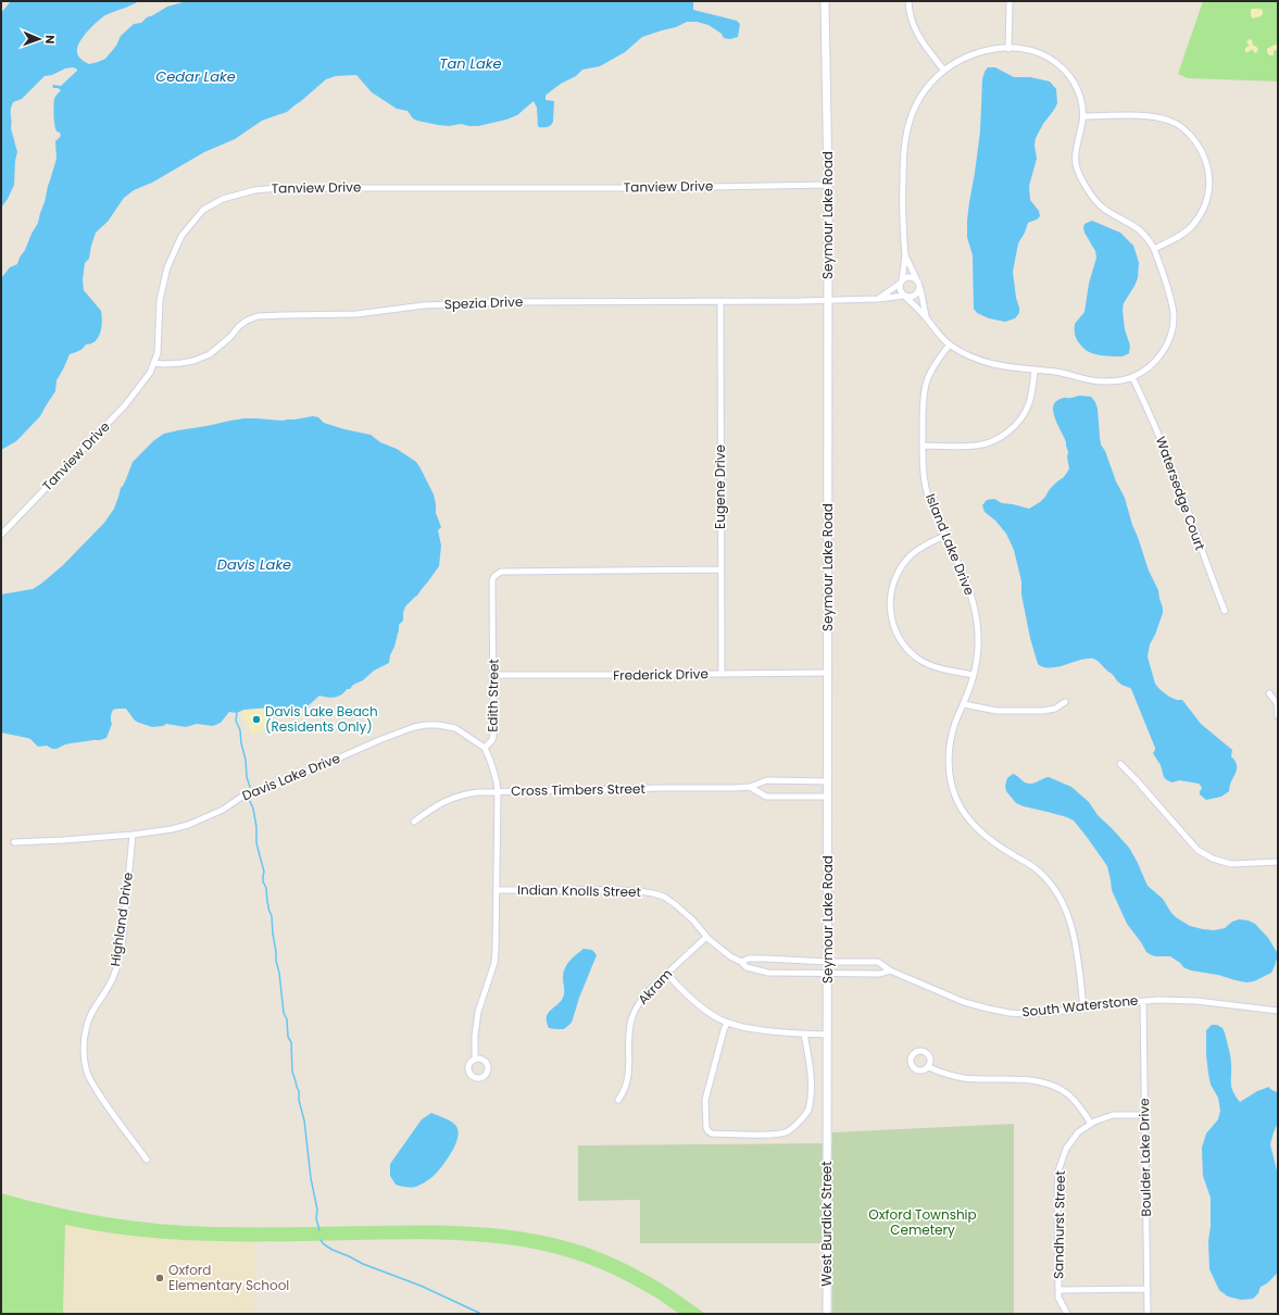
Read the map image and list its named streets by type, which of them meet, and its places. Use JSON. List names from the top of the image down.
{
  "streets": {
    "street": [
      "Tanview Drive",
      "Seymour Lake Road",
      "Spezia Drive",
      "Eugene Drive",
      "Watersedge Court",
      "Island Lake Drive",
      "Frederick Drive",
      "Edith Street",
      "Davis Lake Drive",
      "Cross Timbers Street",
      "Indian Knolls Street",
      "Highland Drive",
      "Akram",
      "South Waterstone",
      "Boulder Lake Drive",
      "West Burdick Street",
      "Sandhurst Street"
    ]
  },
  "crossings": [
    ["Tanview Drive", "Seymour Lake Road"],
    ["Tanview Drive", "Spezia Drive"],
    ["Seymour Lake Road", "Spezia Drive"],
    ["Seymour Lake Road", "Frederick Drive"],
    ["Seymour Lake Road", "Cross Timbers Street"],
    ["Seymour Lake Road", "Indian Knolls Street"],
    ["Seymour Lake Road", "South Waterstone"],
    ["Seymour Lake Road", "West Burdick Street"],
    ["Spezia Drive", "Eugene Drive"],
    ["Eugene Drive", "Frederick Drive"],
    ["Eugene Drive", "Edith Street"],
    ["Island Lake Drive", "South Waterstone"],
    ["Frederick Drive", "Edith Street"],
    ["Edith Street", "Davis Lake Drive"],
    ["Edith Street", "Cross Timbers Street"],
    ["Edith Street", "Indian Knolls Street"],
    ["Davis Lake Drive", "Highland Drive"],
    ["Indian Knolls Street", "Akram"],
    ["South Waterstone", "Boulder Lake Drive"],
    ["Boulder Lake Drive", "Sandhurst Street"]
  ],
  "water": ["Tan Lake", "Cedar Lake", "Davis Lake"],
  "parks": ["Oxford Township Cemetery"],
  "places": ["Davis Lake Beach (Residents Only)", "Oxford Elementary School"],
  "north": "right"
}
